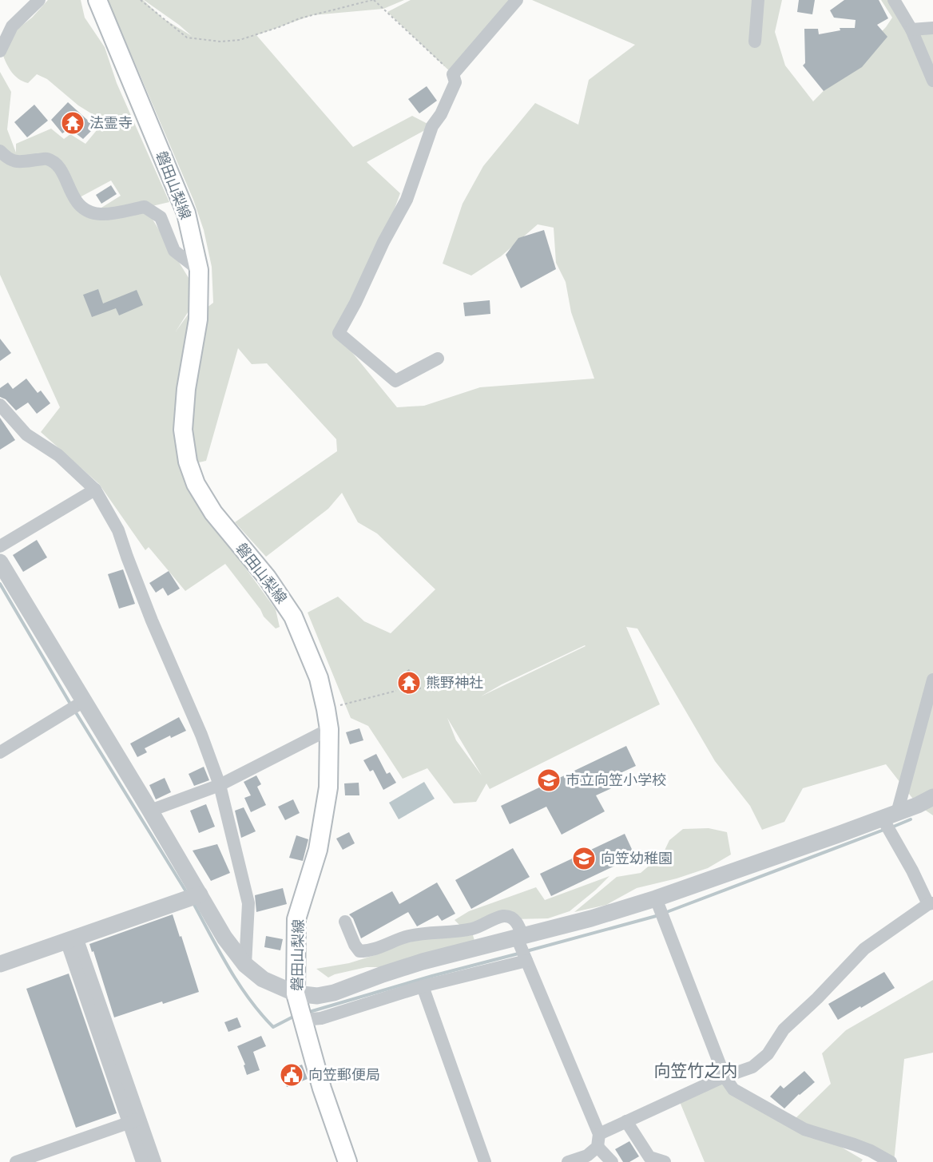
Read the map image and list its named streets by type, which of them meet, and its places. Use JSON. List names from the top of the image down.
{
  "streets": {
    "main road": ["磐田山梨線"]
  },
  "districts": ["向笠竹之内"],
  "places": {
    "temple": ["法霊寺", "熊野神社"],
    "school or university": ["市立向笠小学校", "向笠幼稚園"],
    "public building": ["向笠郵便局"]
  }
}
